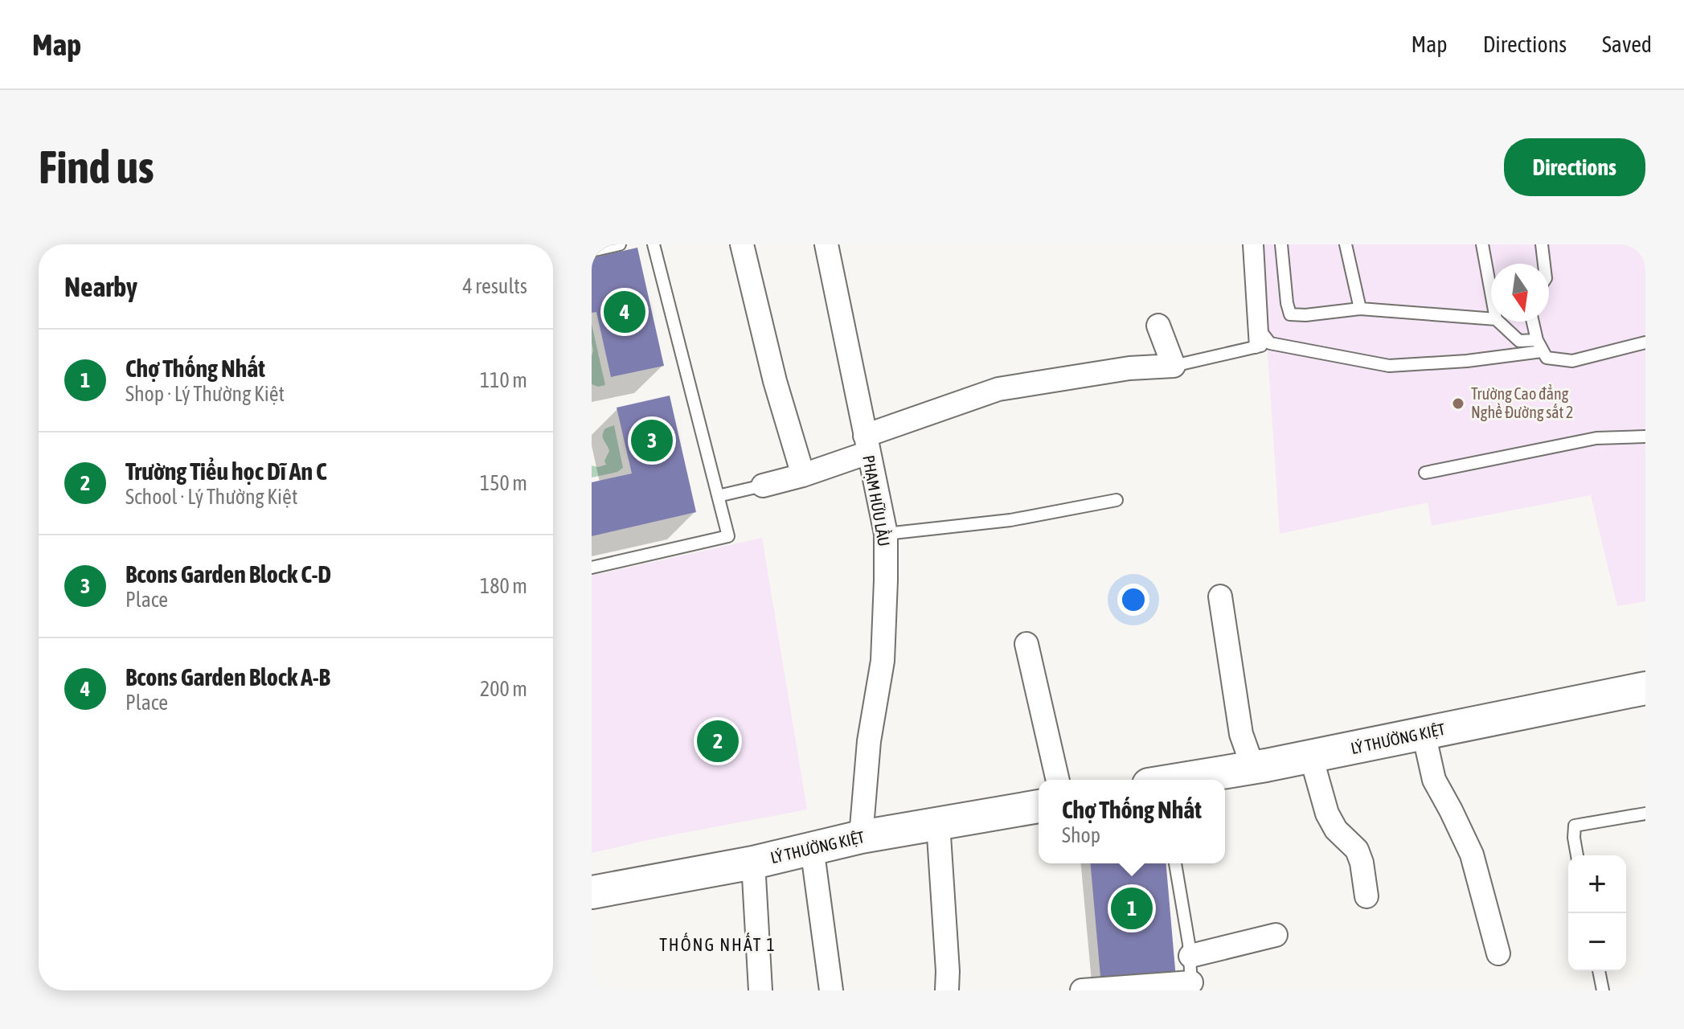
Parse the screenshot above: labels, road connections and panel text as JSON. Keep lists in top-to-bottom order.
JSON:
{
  "streets": {
    "main road": ["LÝ THƯỜNG KIỆT"],
    "street": ["PHẠM HỮU LẦU"]
  },
  "crossings": [
    ["PHẠM HỮU LẦU", "LÝ THƯỜNG KIỆT"]
  ],
  "districts": ["THỐNG NHẤT 1"],
  "places": ["Trường Cao đẳng Nghề Đường sắt 2"],
  "north": "bottom",
  "page": {
    "header": "Map",
    "nav": ["Map", "Directions", "Saved"],
    "buttons": "Directions",
    "title": "Find us",
    "heading": ["Nearby", "4 results"],
    "pins": [
      "4",
      "3",
      "2",
      "1"
    ],
    "list": [
      {
        "mark": "1",
        "name": "Chợ Thống Nhất",
        "note": "Shop · Lý Thường Kiệt",
        "value": "110 m"
      },
      {
        "mark": "2",
        "name": "Trường Tiểu học Dĩ An C",
        "note": "School · Lý Thường Kiệt",
        "value": "150 m"
      },
      {
        "mark": "3",
        "name": "Bcons Garden Block C-D",
        "note": "Place",
        "value": "180 m"
      },
      {
        "mark": "4",
        "name": "Bcons Garden Block A-B",
        "note": "Place",
        "value": "200 m"
      }
    ],
    "popup": ["Chợ Thống Nhất", "Shop"],
    "map_buttons": ["+", "−"]
  }
}
